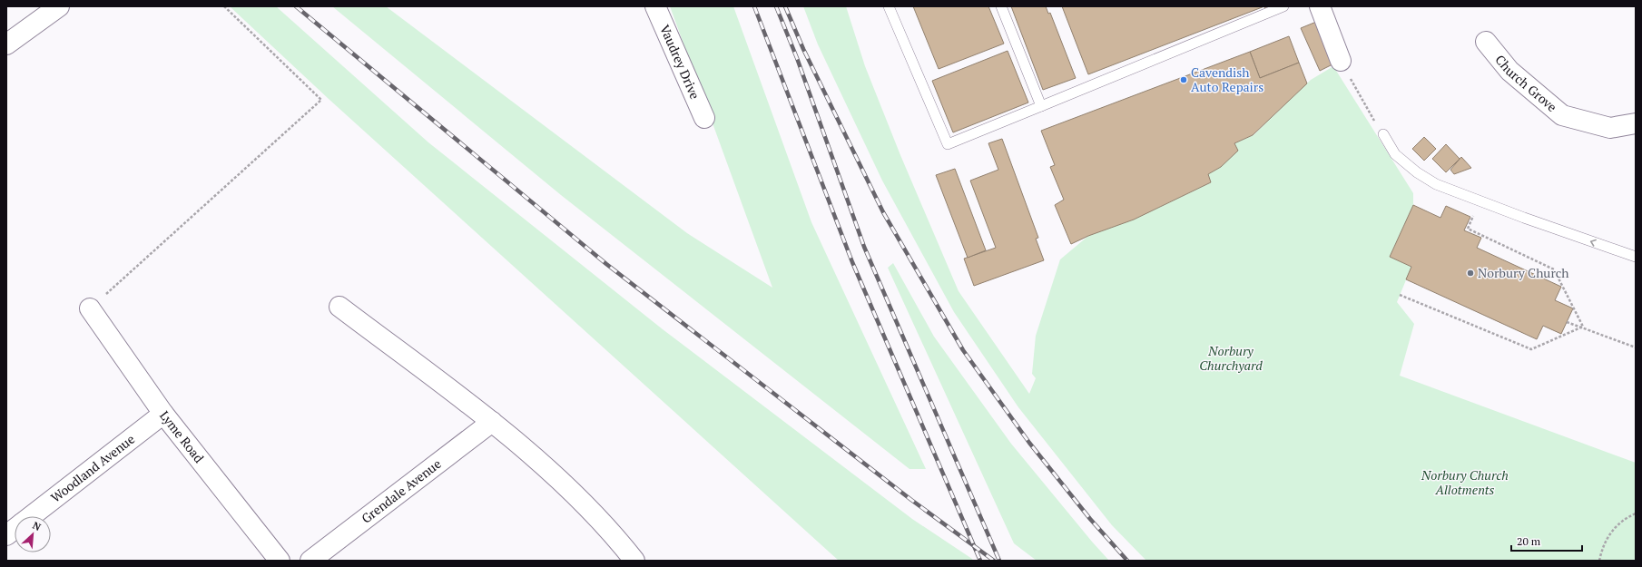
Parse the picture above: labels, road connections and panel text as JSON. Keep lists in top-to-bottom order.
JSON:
{
  "streets": {
    "street": [
      "Vaudrey Drive",
      "Church Grove",
      "Lyme Road",
      "Woodland Avenue",
      "Grendale Avenue"
    ]
  },
  "crossings": [
    ["Lyme Road", "Woodland Avenue"]
  ],
  "parks": ["Norbury Churchyard", "Norbury Church Allotments"],
  "places": ["Cavendish Auto Repairs", "Norbury Church"],
  "scale_bar": "20 m",
  "north": "top right"
}
